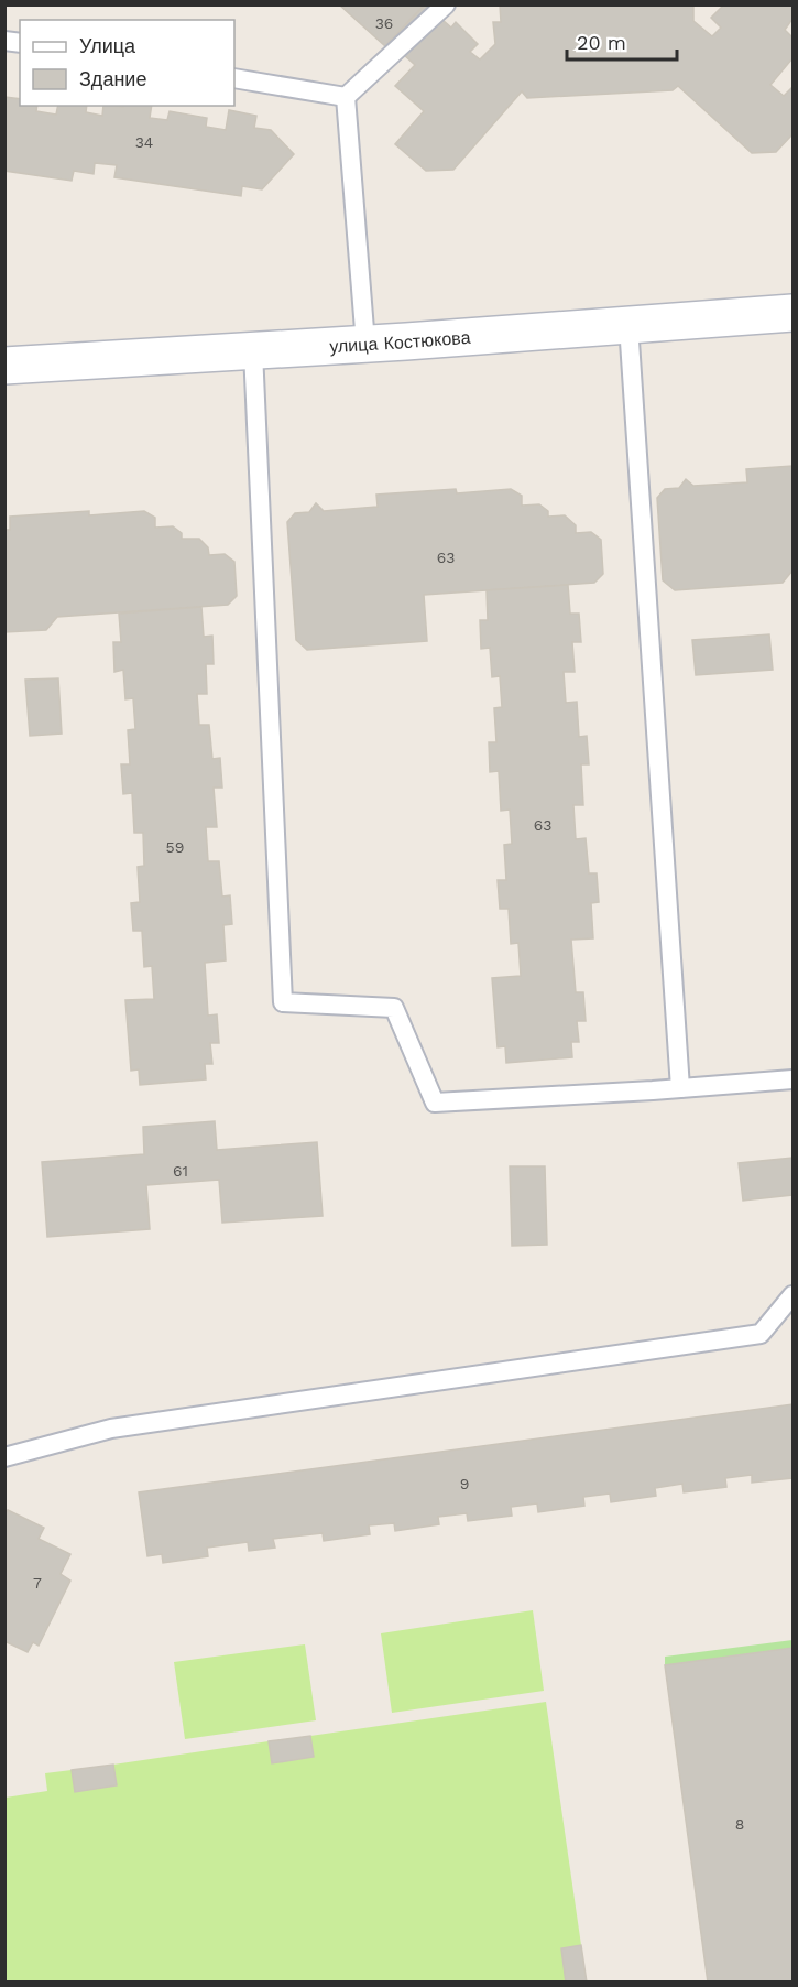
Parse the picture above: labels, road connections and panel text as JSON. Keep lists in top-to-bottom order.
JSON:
{
  "streets": {
    "main road": ["улица Костюкова"]
  },
  "house_numbers": [
    "36",
    "34",
    "63",
    "63",
    "59",
    "61",
    "9",
    "7",
    "8"
  ],
  "legend": ["Улица", "Здание"],
  "scale_bar": "20 m"
}
